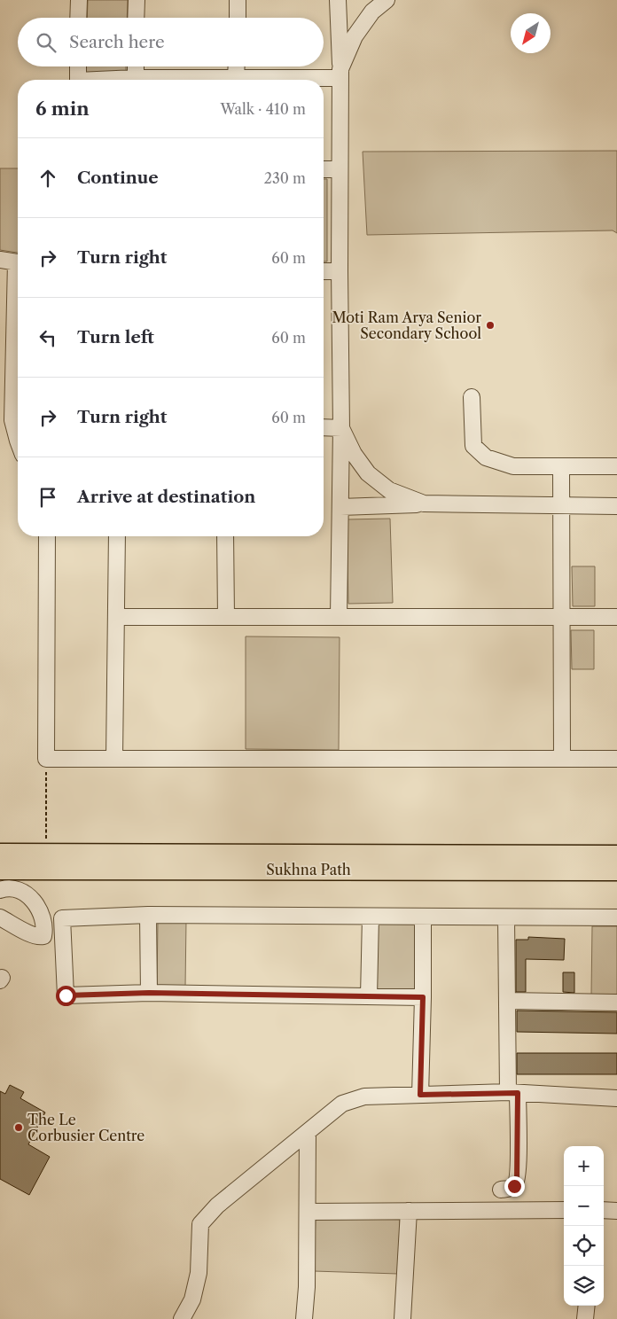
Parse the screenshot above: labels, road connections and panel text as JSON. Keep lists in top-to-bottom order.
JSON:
{
  "streets": {
    "main road": ["Sukhna Path"]
  },
  "places": ["Moti Ram Arya Senior Secondary School", "The Le Corbusier Centre"],
  "north": "bottom left",
  "page": {
    "search": "Search here",
    "heading": ["6 min", "Walk · 410 m"],
    "list": [
      ["Continue", "230 m"],
      ["Turn right", "60 m"],
      ["Turn left", "60 m"],
      ["Turn right", "60 m"],
      "Arrive at destination"
    ],
    "map_buttons": ["+", "−"]
  }
}
